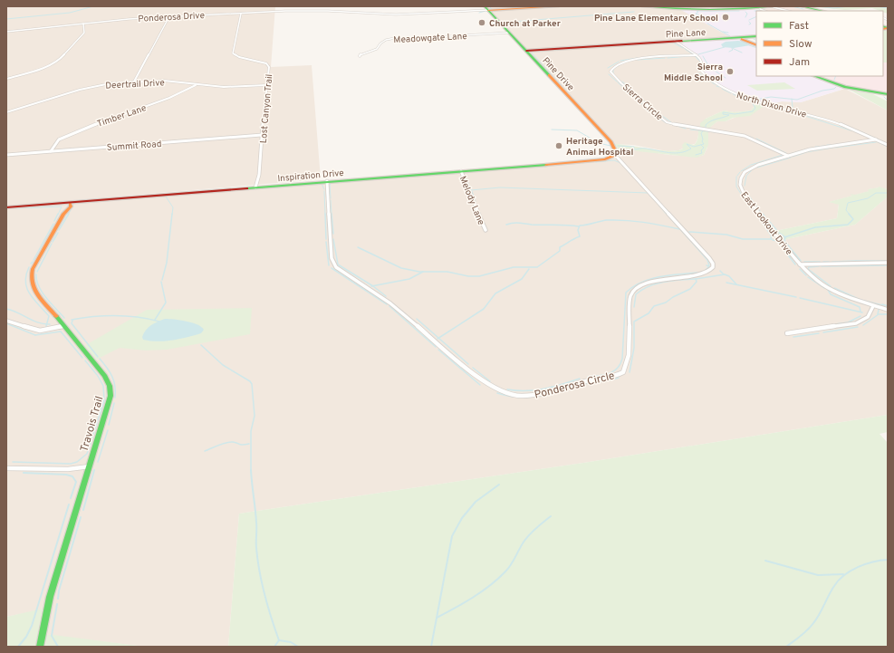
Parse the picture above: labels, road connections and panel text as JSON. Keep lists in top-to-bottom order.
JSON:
{
  "streets": {
    "main road": [
      "Pine Lane",
      "Pine Drive",
      "Inspiration Drive",
      "Travois Trail"
    ],
    "street": [
      "Ponderosa Drive",
      "Meadowgate Lane",
      "Deertrail Drive",
      "Sierra Circle",
      "North Dixon Drive",
      "Lost Canyon Trail",
      "Timber Lane",
      "Summit Road",
      "Melody Lane",
      "East Lookout Drive",
      "Ponderosa Circle"
    ]
  },
  "crossings": [
    ["Ponderosa Drive", "Pine Drive"],
    ["Ponderosa Drive", "Lost Canyon Trail"],
    ["Pine Lane", "Pine Drive"],
    ["Meadowgate Lane", "Pine Drive"],
    ["Pine Drive", "Inspiration Drive"],
    ["Pine Drive", "Ponderosa Circle"],
    ["Deertrail Drive", "Lost Canyon Trail"],
    ["Deertrail Drive", "Timber Lane"],
    ["Sierra Circle", "North Dixon Drive"],
    ["Sierra Circle", "East Lookout Drive"],
    ["North Dixon Drive", "East Lookout Drive"],
    ["Lost Canyon Trail", "Summit Road"],
    ["Lost Canyon Trail", "Inspiration Drive"],
    ["Timber Lane", "Summit Road"],
    ["Inspiration Drive", "Melody Lane"],
    ["Inspiration Drive", "Ponderosa Circle"],
    ["Inspiration Drive", "Travois Trail"]
  ],
  "places": [
    "Pine Lane Elementary School",
    "Church at Parker",
    "Sierra Middle School",
    "Heritage Animal Hospital"
  ],
  "legend": ["Fast", "Slow", "Jam"]
}
